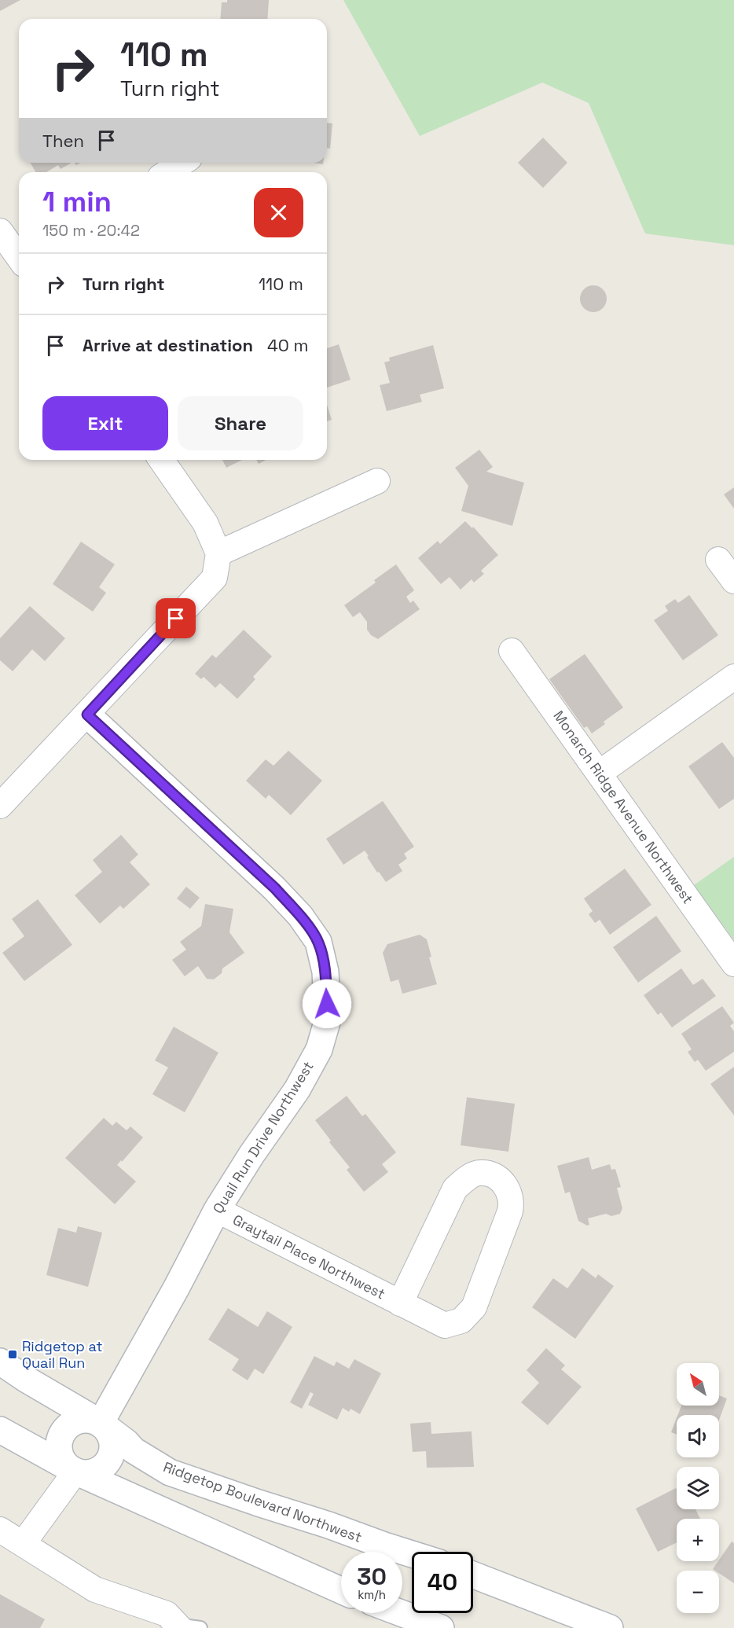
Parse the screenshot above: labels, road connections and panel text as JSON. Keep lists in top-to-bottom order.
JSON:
{
  "streets": {
    "main road": ["Quail Run Drive Northwest", "Ridgetop Boulevard Northwest"],
    "street": ["Monarch Ridge Avenue Northwest", "Graytail Place Northwest"]
  },
  "crossings": [
    ["Quail Run Drive Northwest", "Graytail Place Northwest"],
    ["Quail Run Drive Northwest", "Ridgetop Boulevard Northwest"]
  ],
  "places": {
    "transit": ["Ridgetop at Quail Run"]
  },
  "north": "top left",
  "page": {
    "turn": ["110 m", "Turn right"],
    "then": "Then",
    "heading": ["1 min", "150 m · 20:42"],
    "list": [
      {
        "name": "Turn right",
        "value": "110 m"
      },
      {
        "name": "Arrive at destination",
        "value": "40 m"
      }
    ],
    "buttons": ["Exit", "Share"],
    "map_buttons": ["+", "−"],
    "speed": "30 km/h",
    "limit": "40"
  }
}
